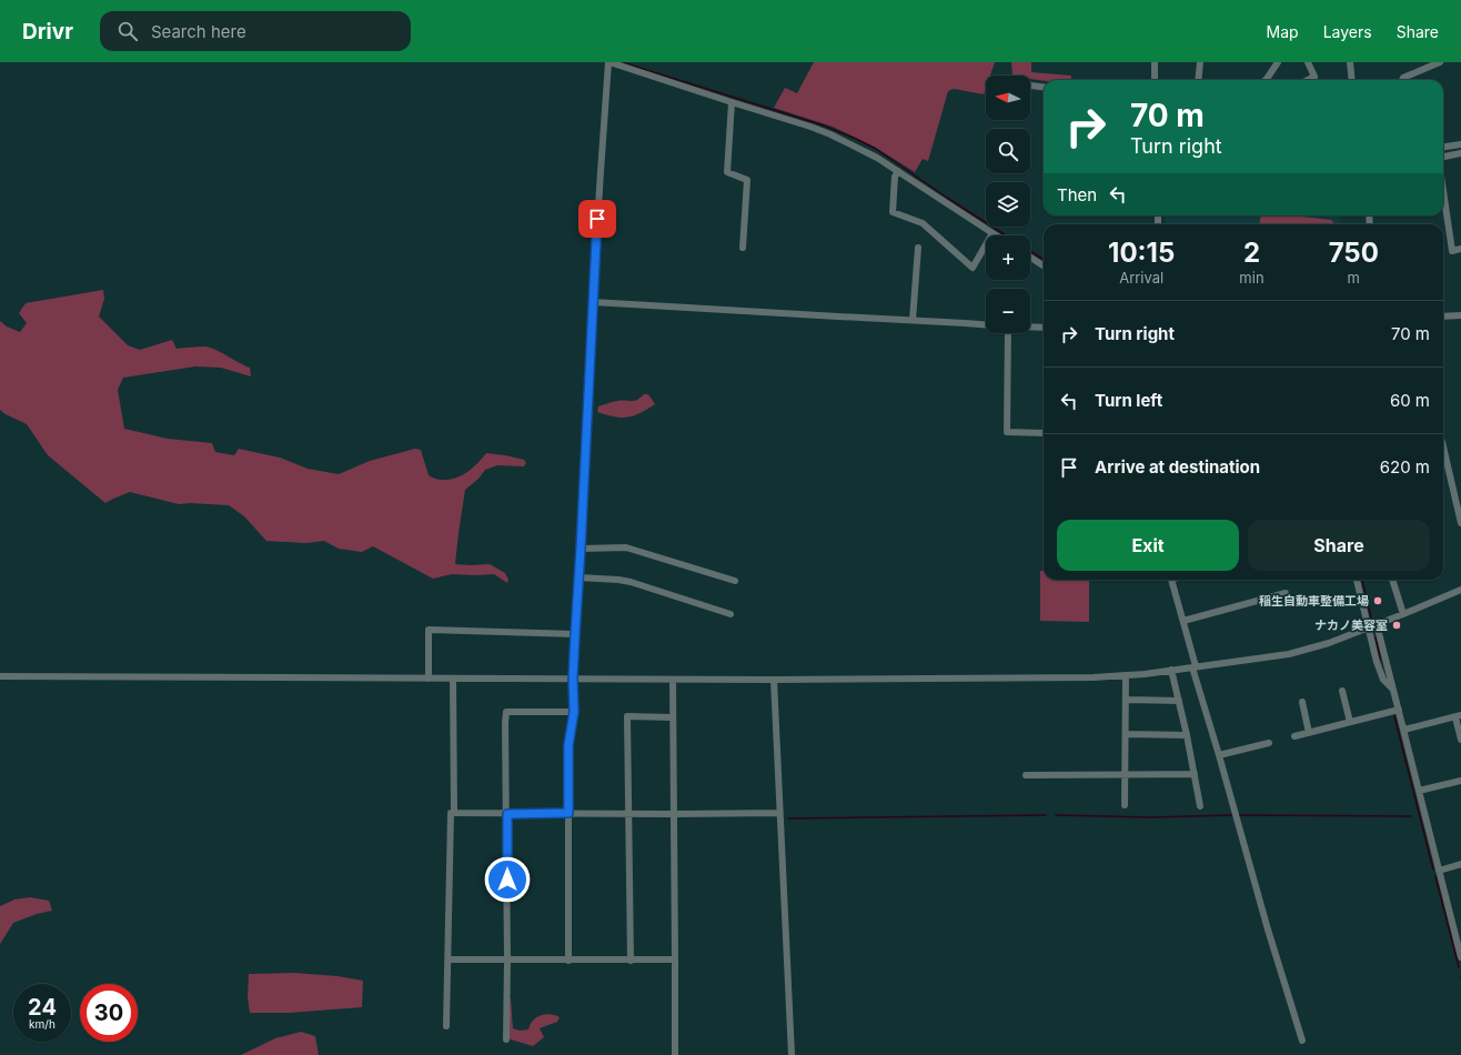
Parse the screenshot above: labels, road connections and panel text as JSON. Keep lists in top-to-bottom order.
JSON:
{
  "places": ["稲生自動車整備工場", "ナカノ美容室"],
  "north": "left",
  "page": {
    "header": "Drivr",
    "search": "Search here",
    "nav": ["Map", "Layers", "Share"],
    "map_buttons": ["+", "−"],
    "turn": ["70 m", "Turn right"],
    "then": "Then",
    "eta": [
      "10:15",
      "Arrival",
      "2",
      "min",
      "750",
      "m"
    ],
    "list": [
      {
        "name": "Turn right",
        "value": "70 m"
      },
      {
        "name": "Turn left",
        "value": "60 m"
      },
      {
        "name": "Arrive at destination",
        "value": "620 m"
      }
    ],
    "buttons": ["Exit", "Share"],
    "speed": "24 km/h",
    "limit": "30"
  }
}
